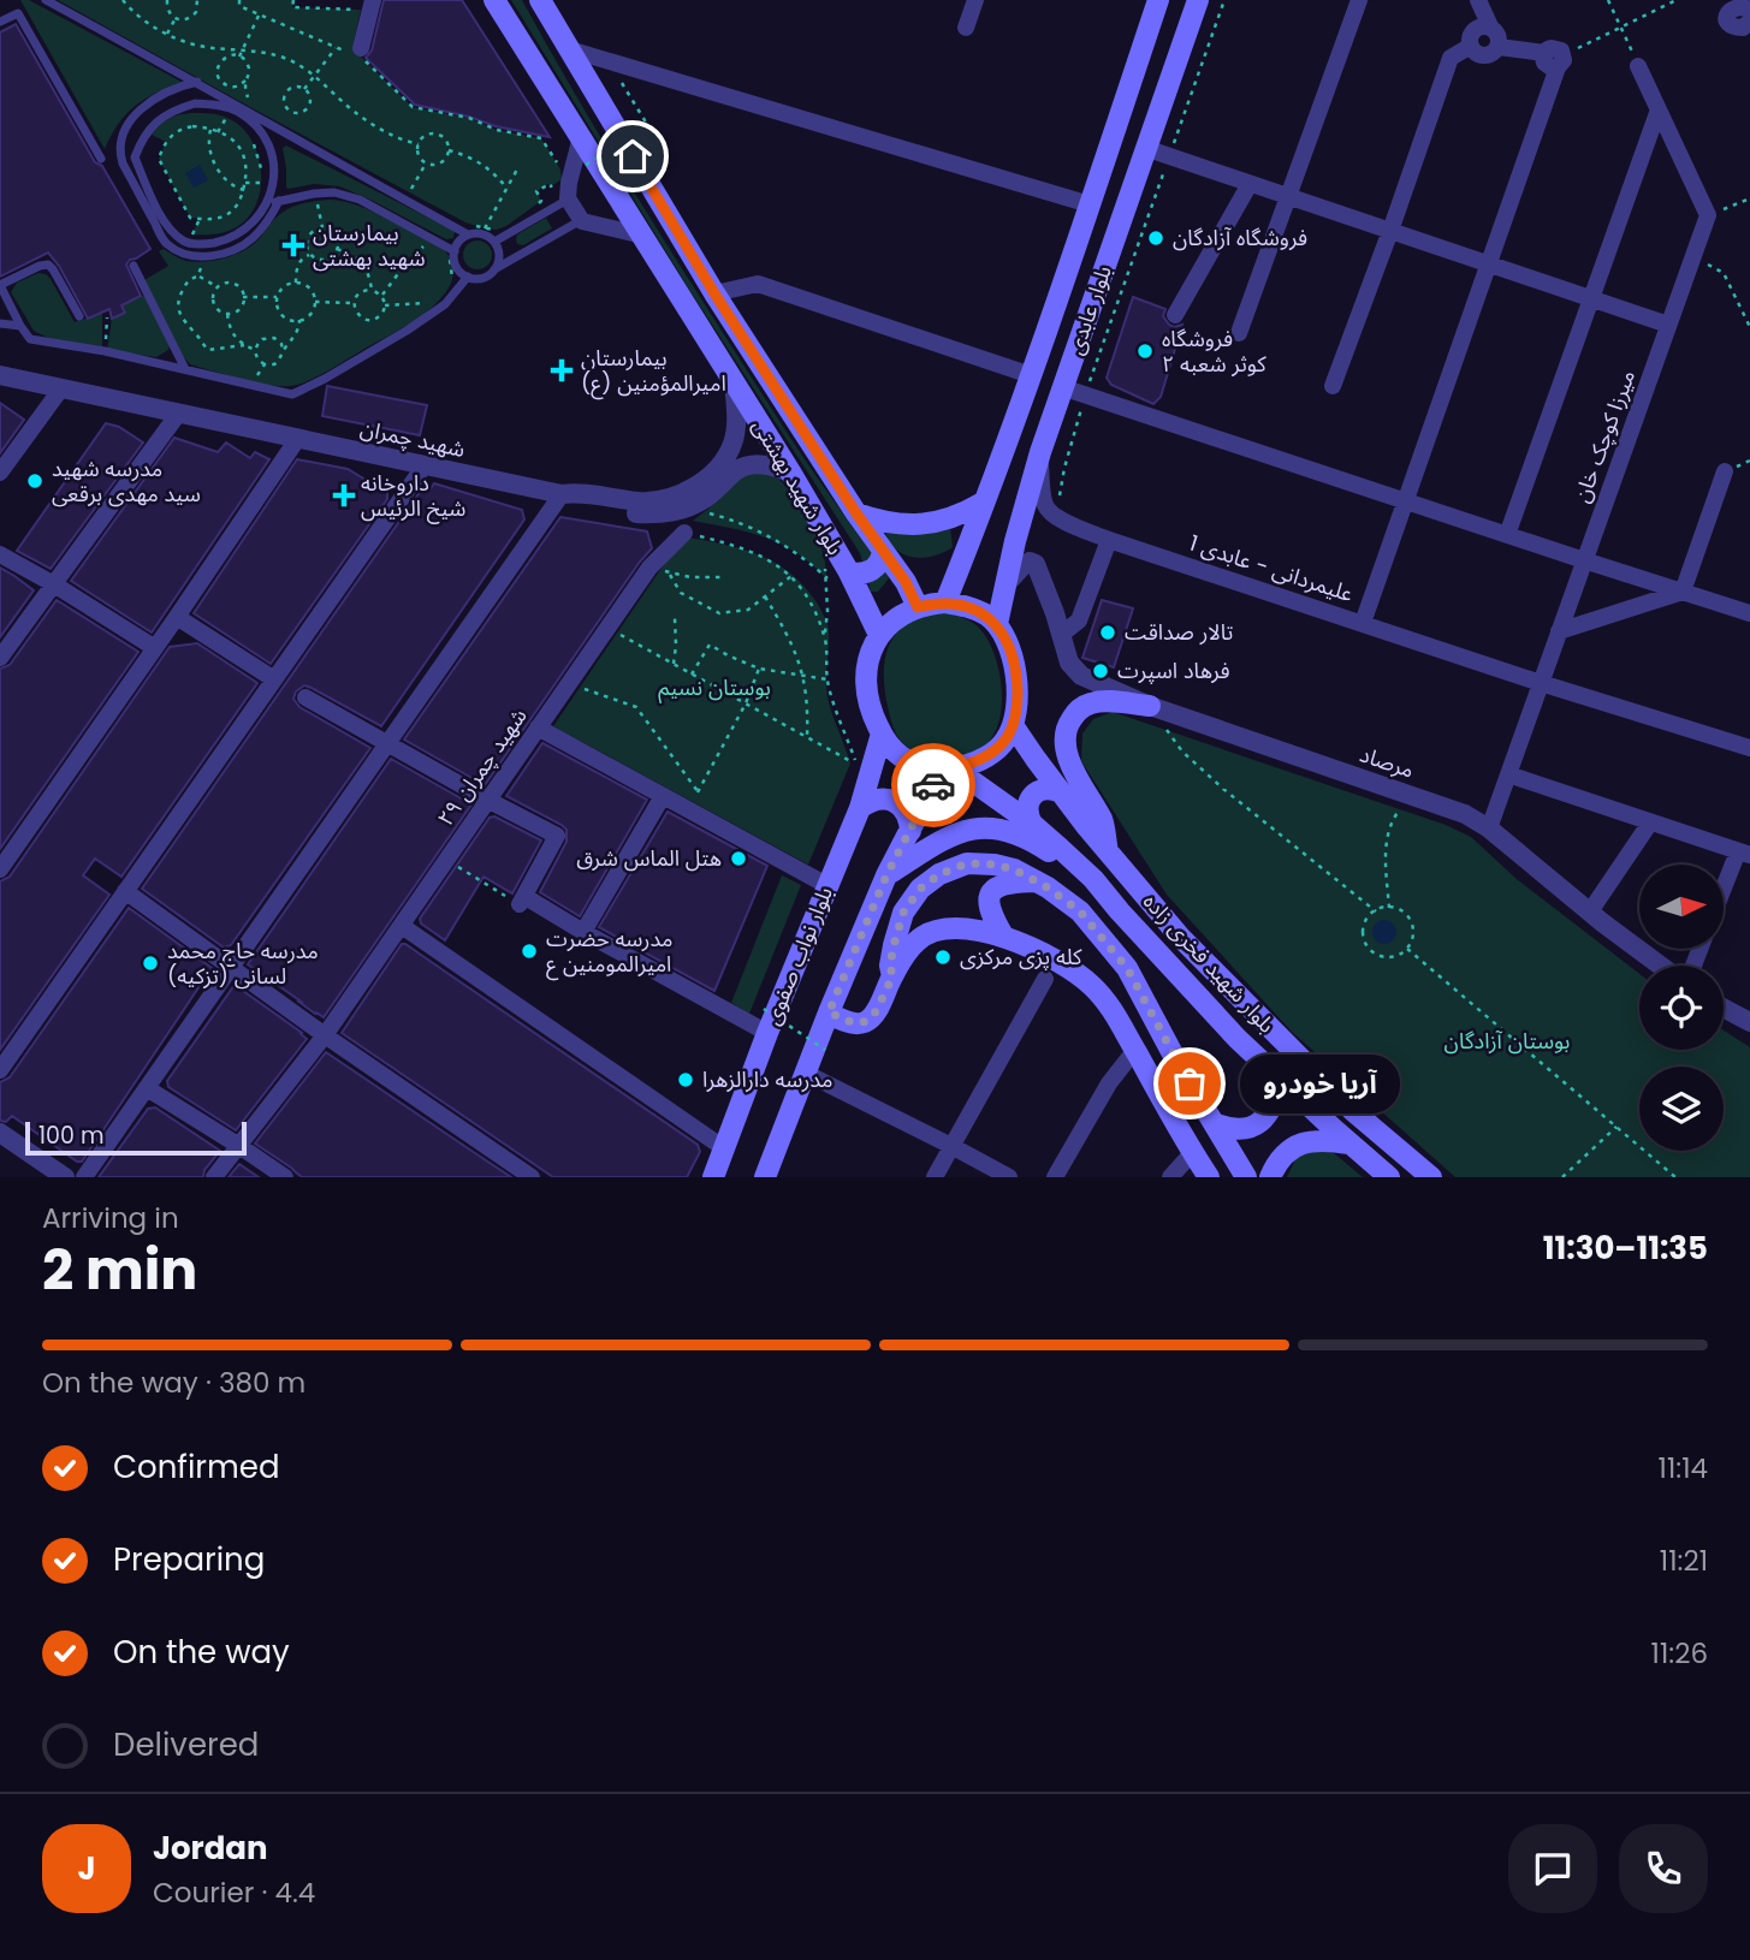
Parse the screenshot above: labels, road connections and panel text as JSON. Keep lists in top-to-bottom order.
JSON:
{
  "streets": {
    "main road": [
      "بلوار عابدی",
      "بلوار شهید بهشتی",
      "بلوار نواب صفوی",
      "بلوار شهید فخری زاده"
    ],
    "street": [
      "میرزا کوچک خان",
      "شهید چمران",
      "علیمردانی - عابدی 1",
      "مرصاد",
      "شهید چمران ۲۹"
    ]
  },
  "crossings": [
    ["بلوار عابدی", "بلوار شهید بهشتی"],
    ["بلوار عابدی", "مرصاد"],
    ["بلوار عابدی", "بلوار نواب صفوی"],
    ["بلوار عابدی", "بلوار شهید فخری زاده"],
    ["میرزا کوچک خان", "علیمردانی - عابدی 1"],
    ["میرزا کوچک خان", "مرصاد"],
    ["شهید چمران", "بلوار شهید بهشتی"],
    ["بلوار شهید بهشتی", "بلوار نواب صفوی"],
    ["بلوار شهید بهشتی", "بلوار شهید فخری زاده"],
    ["بلوار نواب صفوی", "بلوار شهید فخری زاده"]
  ],
  "parks": ["بوستان نسیم", "بوستان آزادگان"],
  "places": {
    "other": [
      "فروشگاه آزادگان",
      "فروشگاه کوثر شعبه ۲",
      "مدرسه شهید سید مهدی برقعی",
      "تالار صداقت",
      "فرهاد اسپرت",
      "هتل الماس شرق",
      "مدرسه حضرت امیرالمومنین ع",
      "کله پزی مرکزی",
      "مدرسه حاج محمد لسانی (تزکیه)",
      "مدرسه دارالزهرا",
      "آریا خودرو"
    ],
    "health": ["بیمارستان شهید بهشتی", "بیمارستان امیرالمؤمنین (ع)", "داروخانه شیخ الرئیس"]
  },
  "scale_bar": "100 m",
  "north": "right",
  "page": {
    "bubble": "آریا خودرو",
    "scale": "100 m",
    "heading": ["2 min", "Arriving in", "11:30–11:35"],
    "panel": ["Jordan", "Courier · 4.4"],
    "bar": "On the way · 380 m",
    "list": [
      ["Confirmed", "11:14"],
      ["Preparing", "11:21"],
      ["On the way", "11:26"],
      "Delivered"
    ],
    "round": "J"
  }
}
